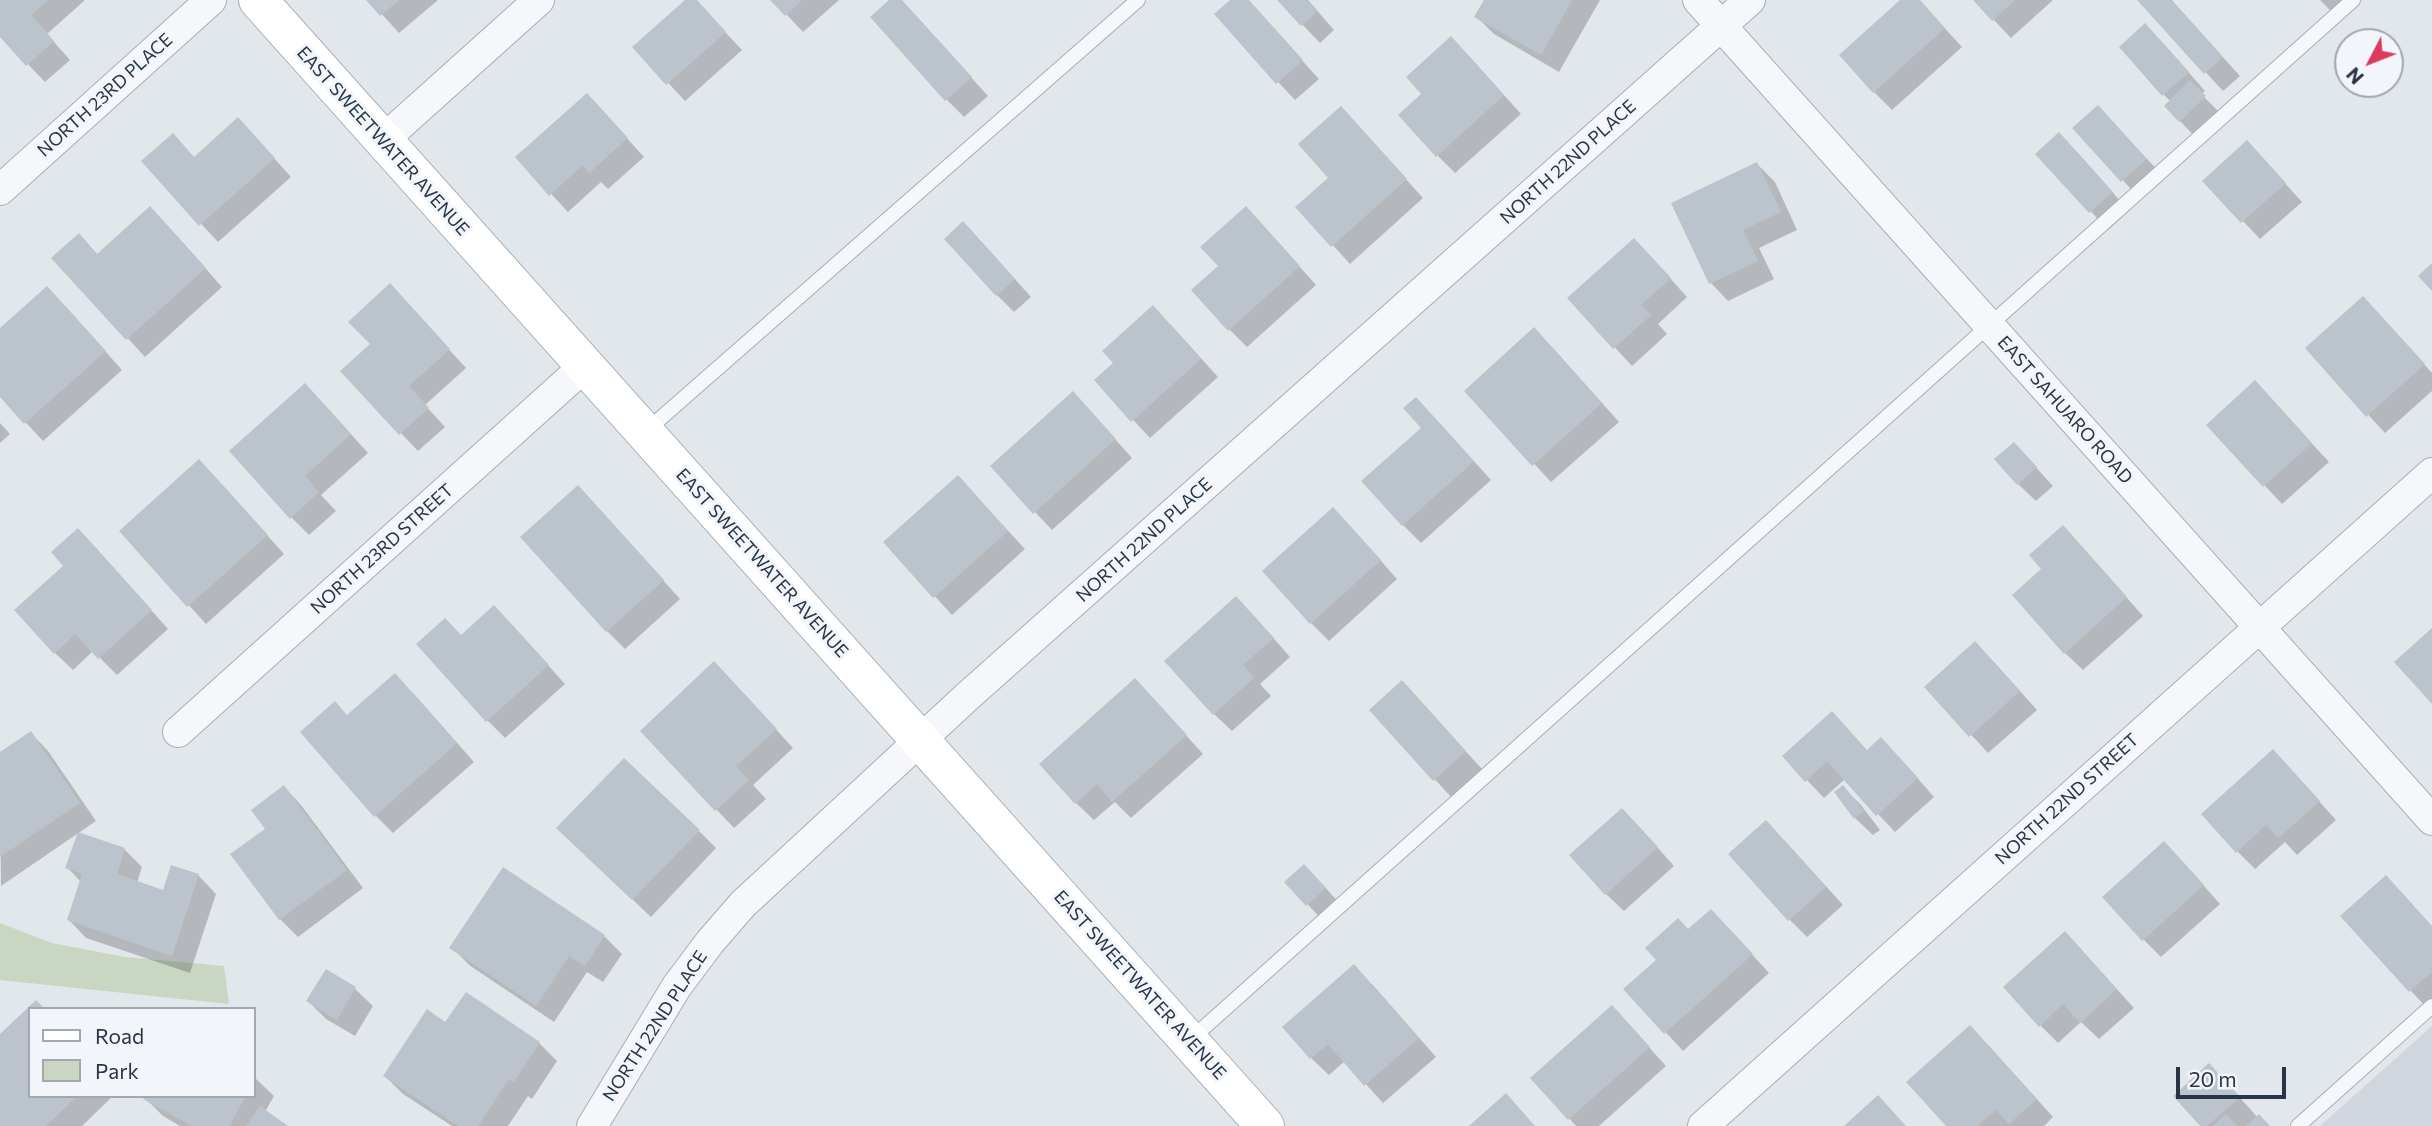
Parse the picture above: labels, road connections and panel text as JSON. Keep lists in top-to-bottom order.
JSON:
{
  "streets": {
    "street": [
      "NORTH 23RD PLACE",
      "EAST SWEETWATER AVENUE",
      "NORTH 22ND PLACE",
      "EAST SAHUARO ROAD",
      "NORTH 23RD STREET",
      "NORTH 22ND STREET"
    ]
  },
  "crossings": [
    ["EAST SWEETWATER AVENUE", "NORTH 22ND PLACE"],
    ["EAST SWEETWATER AVENUE", "NORTH 23RD STREET"],
    ["NORTH 22ND PLACE", "EAST SAHUARO ROAD"],
    ["EAST SAHUARO ROAD", "NORTH 22ND STREET"]
  ],
  "legend": ["Road", "Park"],
  "scale_bar": "20 m",
  "north": "bottom left"
}
